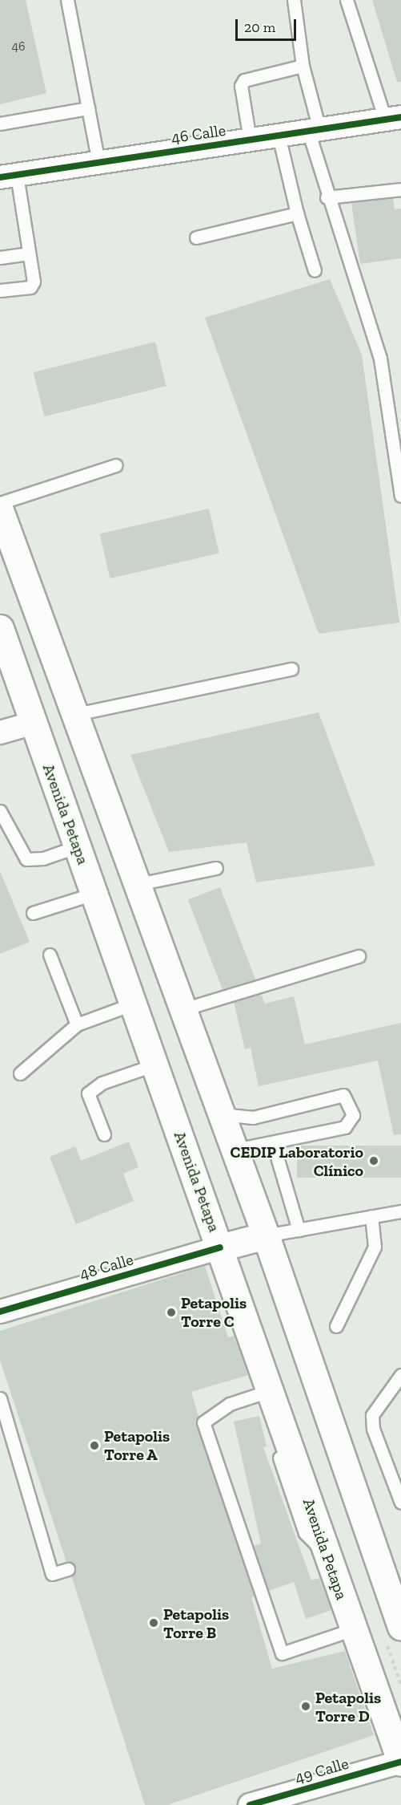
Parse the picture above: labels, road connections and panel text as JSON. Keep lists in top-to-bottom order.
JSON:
{
  "streets": {
    "main road": ["Avenida Petapa"],
    "street": ["46 Calle", "48 Calle", "49 Calle"]
  },
  "crossings": [
    ["Avenida Petapa", "48 Calle"],
    ["Avenida Petapa", "49 Calle"]
  ],
  "places": [
    "CEDIP Laboratorio Clínico",
    "Petapolis Torre C",
    "Petapolis Torre A",
    "Petapolis Torre B",
    "Petapolis Torre D"
  ],
  "house_numbers": ["46"],
  "scale_bar": "20 m"
}
